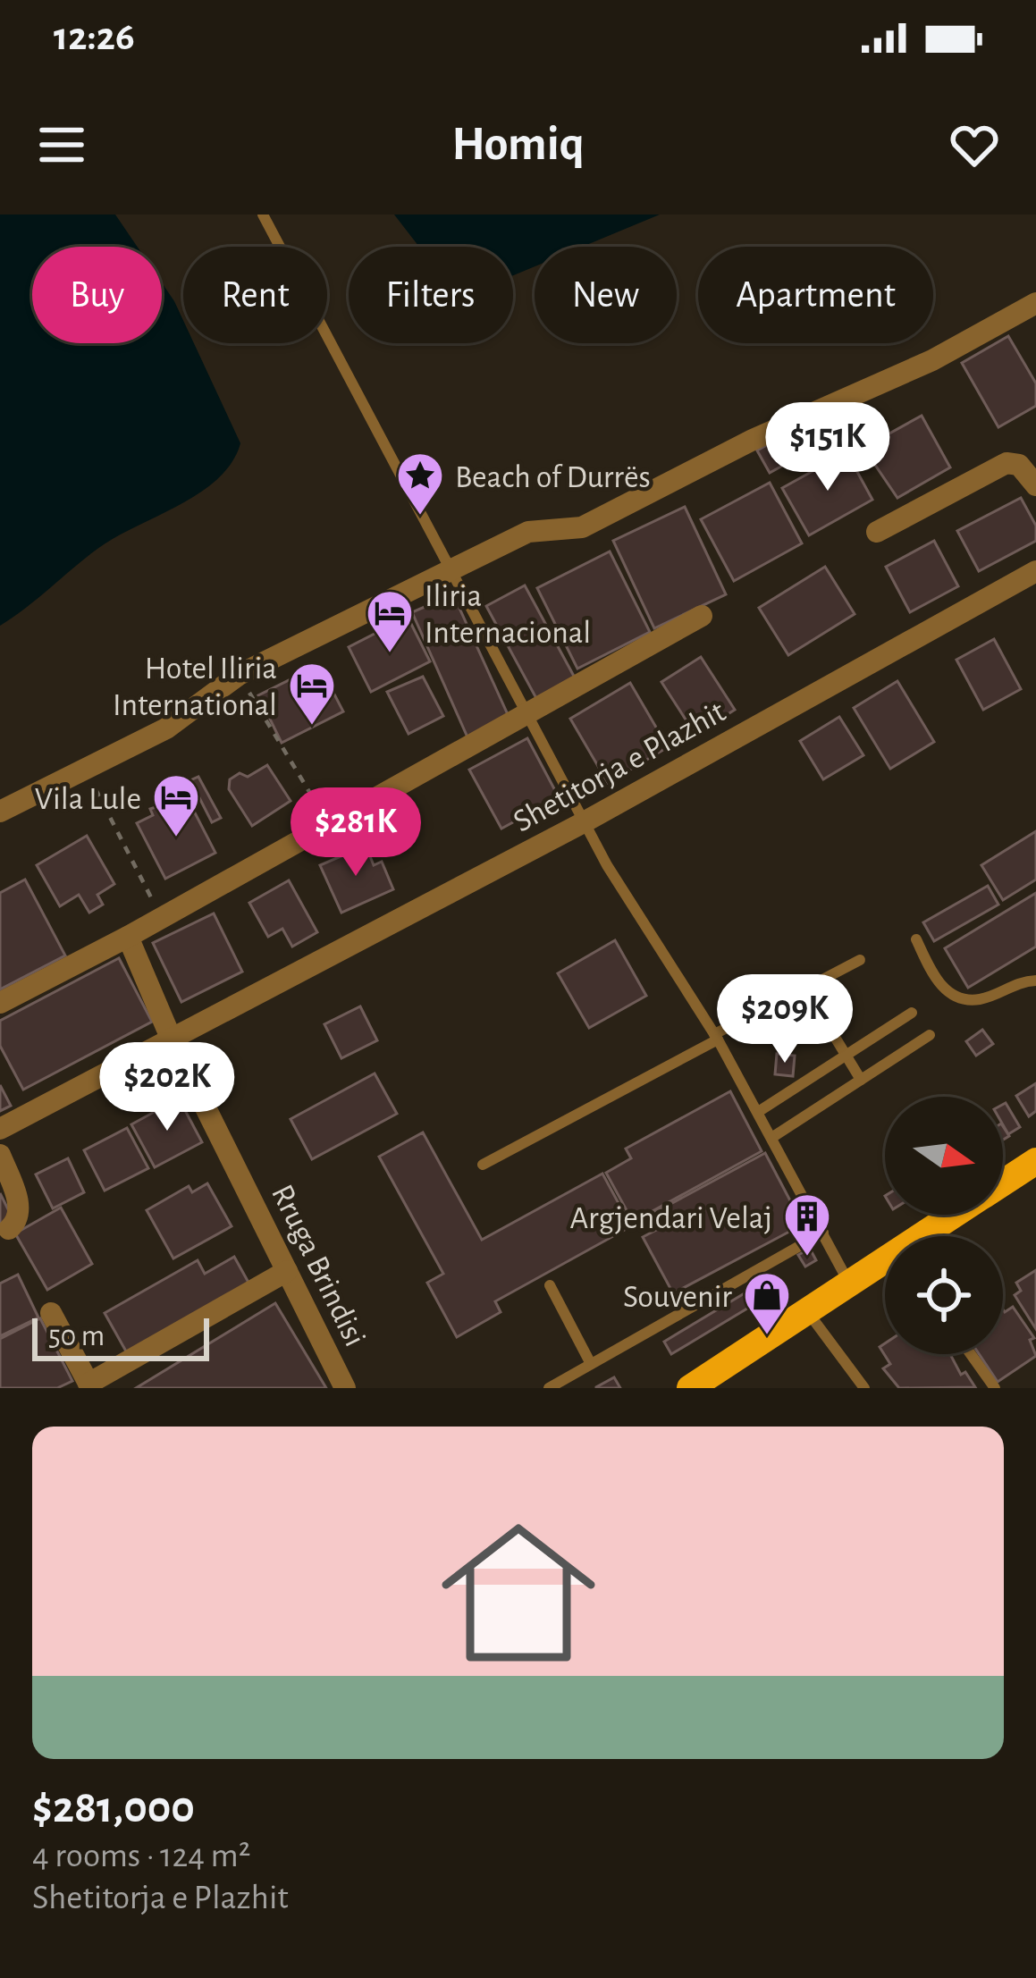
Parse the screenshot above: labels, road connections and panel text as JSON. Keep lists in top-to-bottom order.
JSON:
{
  "streets": {
    "street": ["Shetitorja e Plazhit", "Rruga Brindisi"]
  },
  "crossings": [
    ["Shetitorja e Plazhit", "Rruga Brindisi"]
  ],
  "places": {
    "place": ["Beach of Durrës"],
    "hotel": ["Iliria Internacional", "Hotel Iliria International", "Vila Lule"],
    "building": ["Argjendari Velaj"],
    "shop": ["Souvenir"]
  },
  "scale_bar": "50 m",
  "north": "right",
  "page": {
    "status": "12:26",
    "header": "Homiq",
    "chip": [
      "Buy",
      "Rent",
      "Filters",
      "New",
      "Apartment"
    ],
    "price": [
      "$151K",
      "$281K",
      "$209K",
      "$202K"
    ],
    "scale": "50 m",
    "list": [
      {
        "name": "$281,000",
        "note": "4 rooms · 124 m² · Shetitorja e Plazhit"
      }
    ]
  }
}
